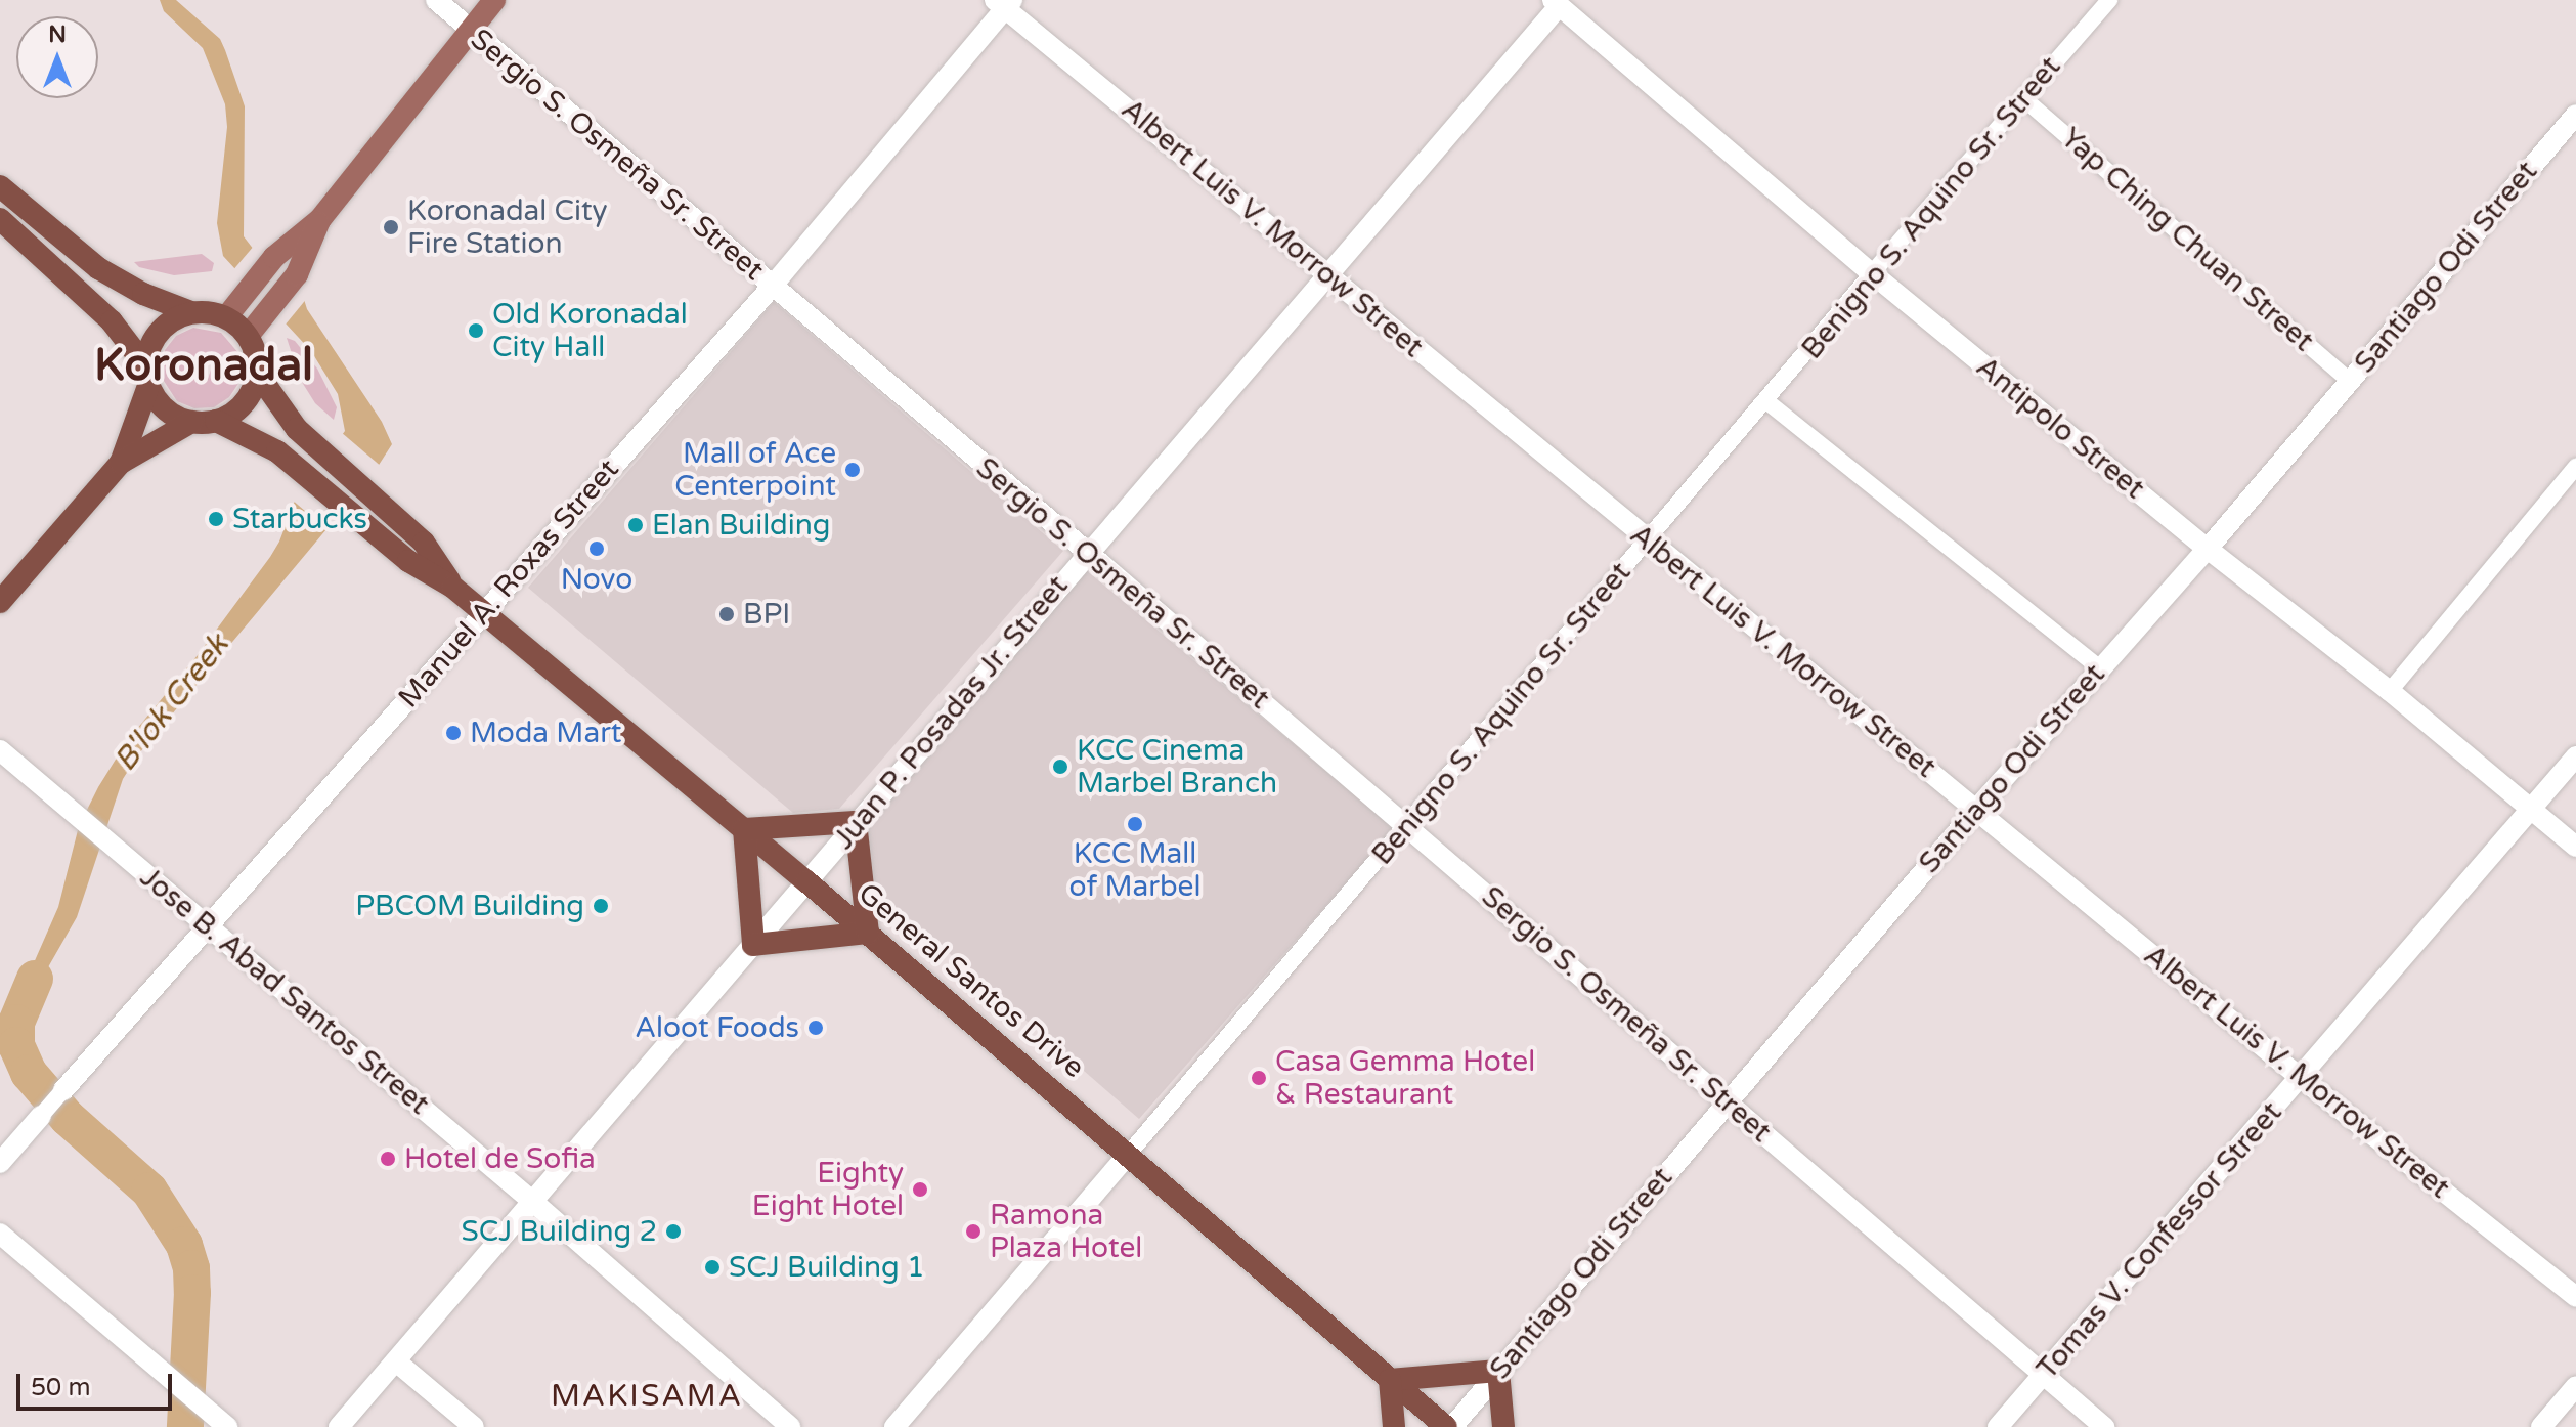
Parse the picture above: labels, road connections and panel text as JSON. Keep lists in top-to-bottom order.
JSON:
{
  "streets": {
    "highway": ["General Santos Drive"],
    "street": [
      "Sergio S. Osmeña Sr. Street",
      "Benigno S. Aquino Sr. Street",
      "Albert Luis V. Morrow Street",
      "Yap Ching Chuan Street",
      "Santiago Odi Street",
      "Antipolo Street",
      "Manuel A. Roxas Street",
      "Juan P. Posadas Jr. Street",
      "Jose B. Abad Santos Street",
      "Tomas V. Confessor Street"
    ]
  },
  "crossings": [
    ["Sergio S. Osmeña Sr. Street", "Benigno S. Aquino Sr. Street"],
    ["Sergio S. Osmeña Sr. Street", "Santiago Odi Street"],
    ["Sergio S. Osmeña Sr. Street", "Manuel A. Roxas Street"],
    ["Sergio S. Osmeña Sr. Street", "Juan P. Posadas Jr. Street"],
    ["Sergio S. Osmeña Sr. Street", "Tomas V. Confessor Street"],
    ["Benigno S. Aquino Sr. Street", "Albert Luis V. Morrow Street"],
    ["Benigno S. Aquino Sr. Street", "Yap Ching Chuan Street"],
    ["Benigno S. Aquino Sr. Street", "Antipolo Street"],
    ["Benigno S. Aquino Sr. Street", "General Santos Drive"],
    ["Albert Luis V. Morrow Street", "Santiago Odi Street"],
    ["Albert Luis V. Morrow Street", "Manuel A. Roxas Street"],
    ["Albert Luis V. Morrow Street", "Juan P. Posadas Jr. Street"],
    ["Albert Luis V. Morrow Street", "Tomas V. Confessor Street"],
    ["Yap Ching Chuan Street", "Santiago Odi Street"],
    ["Santiago Odi Street", "Antipolo Street"],
    ["Santiago Odi Street", "General Santos Drive"],
    ["Antipolo Street", "Juan P. Posadas Jr. Street"],
    ["Antipolo Street", "Tomas V. Confessor Street"],
    ["Manuel A. Roxas Street", "General Santos Drive"],
    ["Manuel A. Roxas Street", "Jose B. Abad Santos Street"],
    ["Juan P. Posadas Jr. Street", "General Santos Drive"],
    ["Juan P. Posadas Jr. Street", "Jose B. Abad Santos Street"]
  ],
  "districts": ["Koronadal", "MAKISAMA"],
  "water": ["B'lok Creek"],
  "places": [
    "Koronadal City Fire Station",
    "Old Koronadal City Hall",
    "Mall of Ace Centerpoint",
    "Starbucks",
    "Elan Building",
    "Novo",
    "BPI",
    "Moda Mart",
    "KCC Cinema Marbel Branch",
    "KCC Mall of Marbel",
    "PBCOM Building",
    "Aloot Foods",
    "Casa Gemma Hotel & Restaurant",
    "Hotel de Sofia",
    "Eighty Eight Hotel",
    "SCJ Building 2",
    "Ramona Plaza Hotel",
    "SCJ Building 1"
  ],
  "scale_bar": "50 m",
  "north": "top"
}
